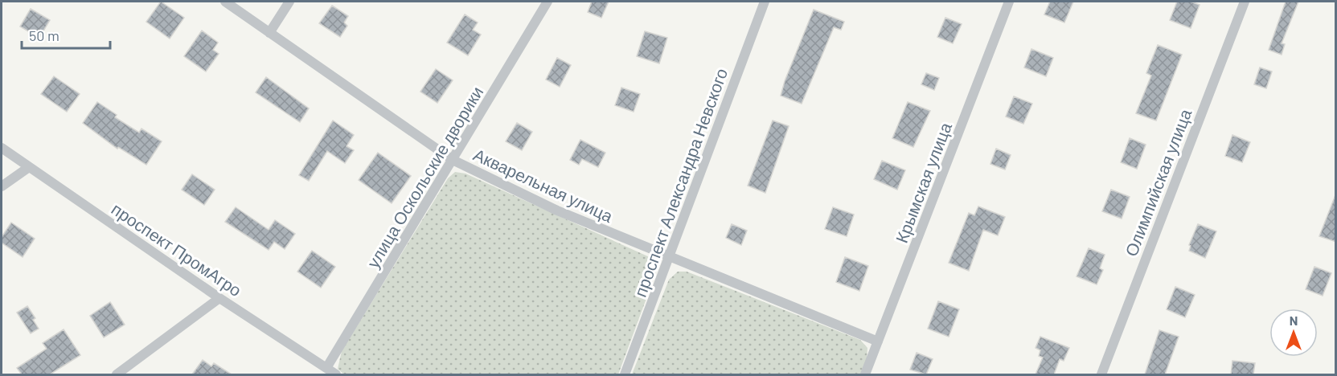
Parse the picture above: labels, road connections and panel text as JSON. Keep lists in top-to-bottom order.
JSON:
{
  "streets": {
    "street": [
      "улица Оскольские дворики",
      "проспект Александра Невского",
      "Крымская улица",
      "Олимпийская улица",
      "Акварельная улица",
      "проспект ПромАгро"
    ]
  },
  "crossings": [
    ["улица Оскольские дворики", "Акварельная улица"],
    ["улица Оскольские дворики", "проспект ПромАгро"],
    ["проспект Александра Невского", "Акварельная улица"],
    ["Крымская улица", "Акварельная улица"]
  ],
  "scale_bar": "50 m",
  "north": "top"
}
